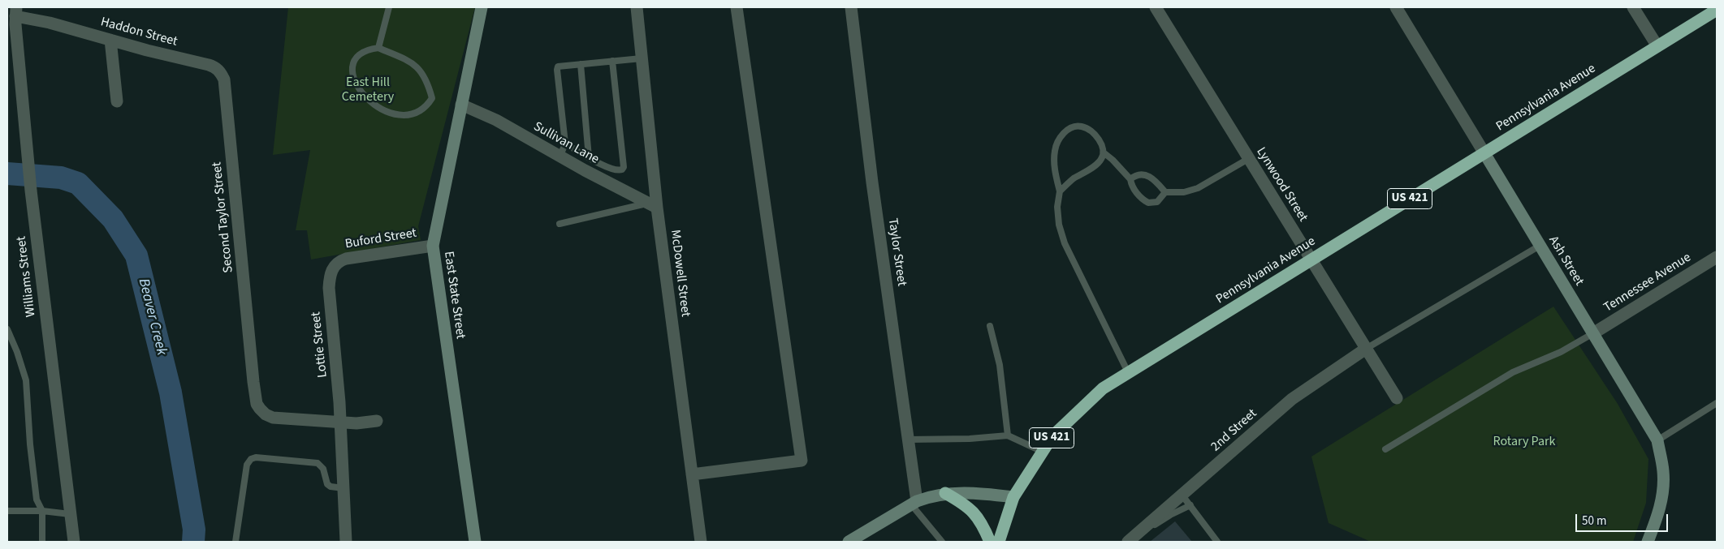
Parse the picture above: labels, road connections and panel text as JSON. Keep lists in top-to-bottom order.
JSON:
{
  "streets": {
    "highway": ["Pennsylvania Avenue", "US 421"],
    "street": [
      "Haddon Street",
      "Sullivan Lane",
      "Lynwood Street",
      "Second Taylor Street",
      "Buford Street",
      "Taylor Street",
      "Ash Street",
      "McDowell Street",
      "Williams Street",
      "Tennessee Avenue",
      "East State Street",
      "Lottie Street",
      "2nd Street"
    ]
  },
  "crossings": [
    ["Haddon Street", "Second Taylor Street"],
    ["Haddon Street", "Williams Street"],
    ["Pennsylvania Avenue", "Lynwood Street"],
    ["Pennsylvania Avenue", "US 421"],
    ["Pennsylvania Avenue", "Ash Street"],
    ["Sullivan Lane", "McDowell Street"],
    ["Sullivan Lane", "East State Street"],
    ["Lynwood Street", "2nd Street"],
    ["Second Taylor Street", "Lottie Street"],
    ["Buford Street", "East State Street"],
    ["Buford Street", "Lottie Street"],
    ["Ash Street", "Tennessee Avenue"]
  ],
  "water": ["Beaver Creek"],
  "parks": ["East Hill Cemetery", "Rotary Park"],
  "scale_bar": "50 m"
}
